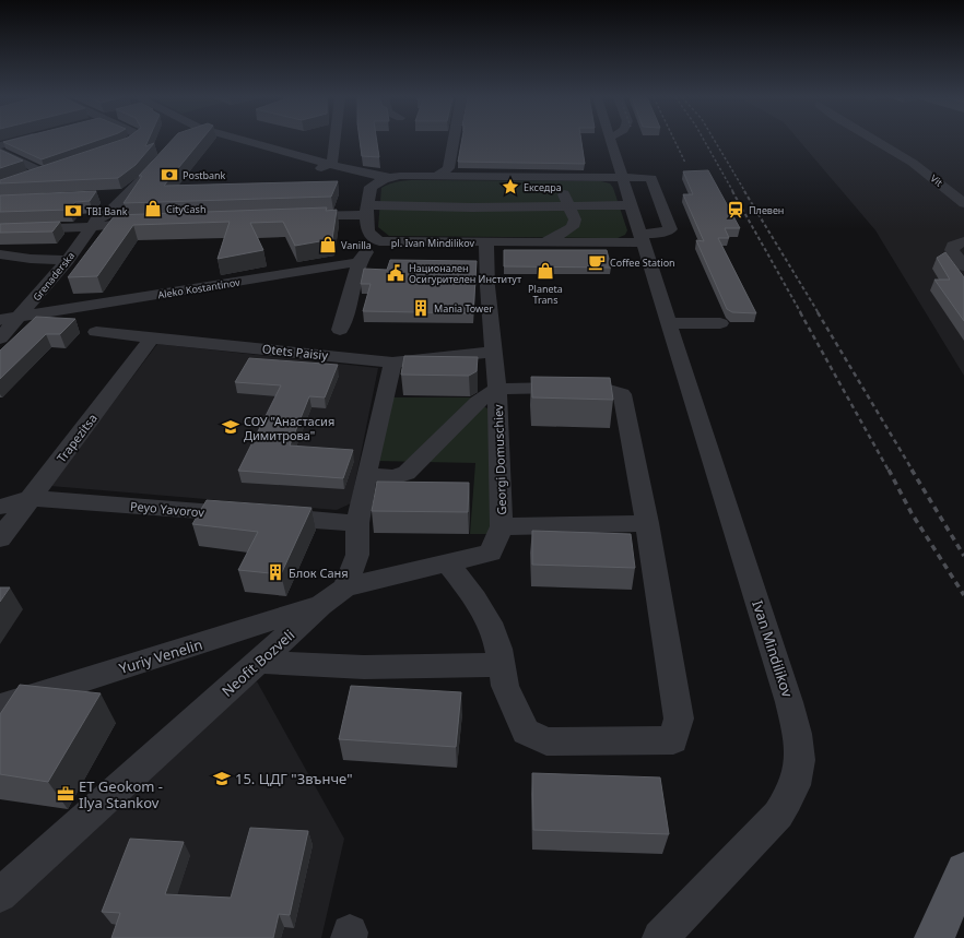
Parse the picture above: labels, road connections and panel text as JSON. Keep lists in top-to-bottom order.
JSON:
{
  "streets": {
    "street": [
      "Vit",
      "pl. Ivan Mindilikov",
      "Grenaderska",
      "Aleko Kostantinov",
      "Otets Paisiy",
      "Trapezitsa",
      "Georgi Domuschiev",
      "Peyo Yavorov",
      "Ivan Mindilikov",
      "Yuriy Venelin",
      "Neofit Bozveli"
    ]
  },
  "crossings": [
    ["pl. Ivan Mindilikov", "Georgi Domuschiev"],
    ["pl. Ivan Mindilikov", "Ivan Mindilikov"],
    ["Grenaderska", "Aleko Kostantinov"],
    ["Otets Paisiy", "Trapezitsa"],
    ["Otets Paisiy", "Georgi Domuschiev"],
    ["Trapezitsa", "Peyo Yavorov"],
    ["Georgi Domuschiev", "Neofit Bozveli"],
    ["Yuriy Venelin", "Neofit Bozveli"]
  ],
  "places": {
    "bank": ["Postbank", "TBI Bank"],
    "place": ["Екседра"],
    "shop": ["CityCash", "Vanilla", "Planeta Trans"],
    "station": ["Плевен"],
    "cafe": ["Coffee Station"],
    "public building": ["Национален Осигурителен Институт"],
    "building": ["Mania Tower", "Блок Саня"],
    "school or university": ["СОУ \"Анастасия Димитрова\"", "15. ЦДГ \"Звънче\""],
    "office": ["ET Geokom - Ilya Stankov"]
  }
}
